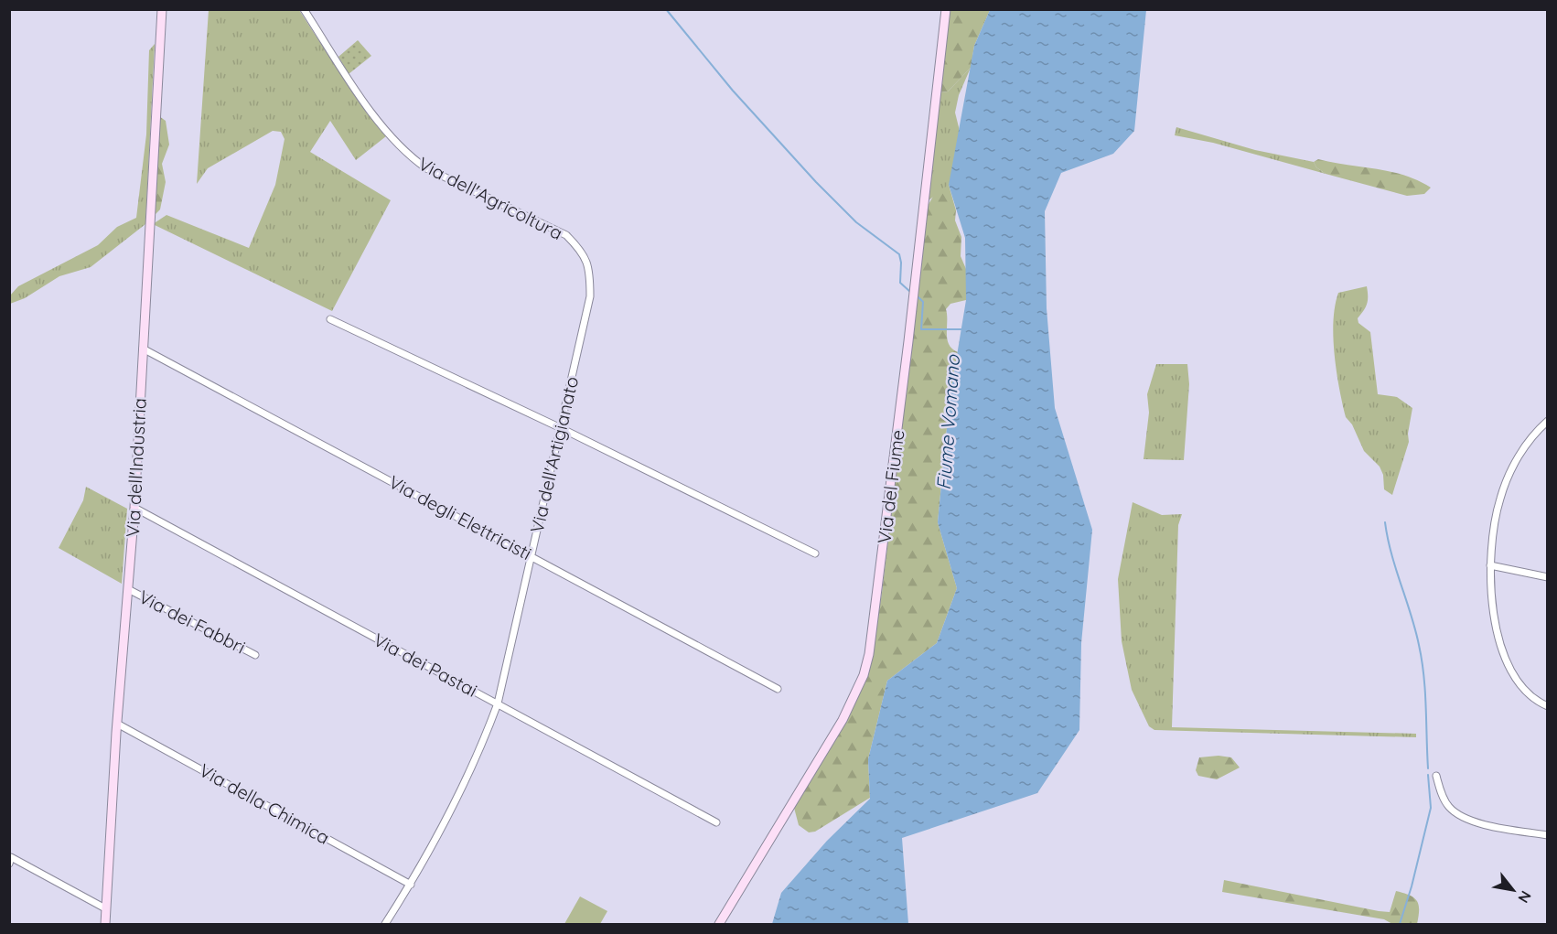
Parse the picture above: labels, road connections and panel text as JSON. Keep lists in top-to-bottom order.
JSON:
{
  "streets": {
    "street": [
      "Via dell'Agricoltura",
      "Via dell'Artigianato",
      "Via dell'Industria",
      "Via del Fiume",
      "Via degli Elettricisti",
      "Via dei Fabbri",
      "Via dei Pastai",
      "Via della Chimica"
    ]
  },
  "crossings": [
    ["Via dell'Agricoltura", "Via dell'Artigianato"],
    ["Via dell'Artigianato", "Via degli Elettricisti"],
    ["Via dell'Artigianato", "Via dei Pastai"],
    ["Via dell'Artigianato", "Via della Chimica"],
    ["Via dell'Industria", "Via degli Elettricisti"],
    ["Via dell'Industria", "Via dei Fabbri"],
    ["Via dell'Industria", "Via dei Pastai"],
    ["Via dell'Industria", "Via della Chimica"]
  ],
  "water": ["Fiume Vomano"],
  "north": "bottom right"
}
